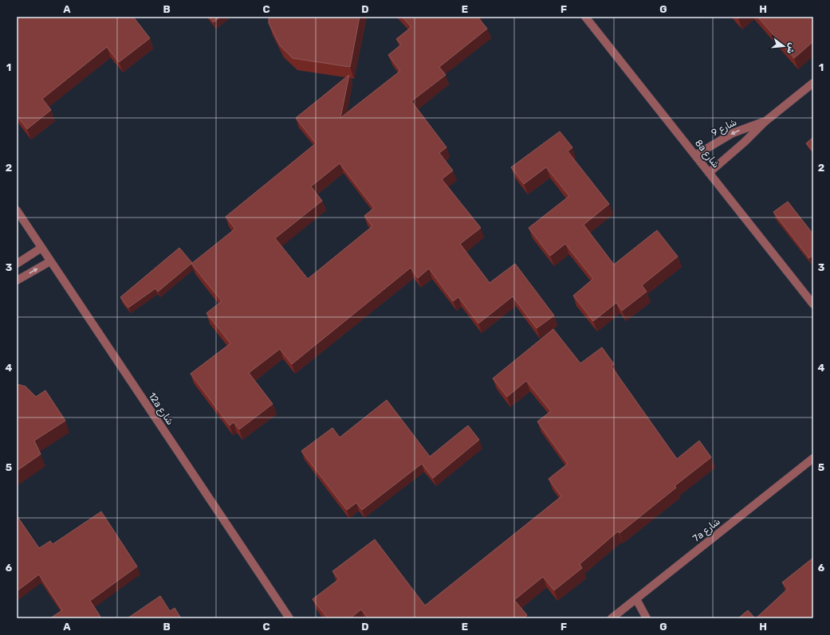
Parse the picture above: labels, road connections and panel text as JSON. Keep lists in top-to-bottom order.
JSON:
{
  "streets": {
    "street": [
      "شارع 9",
      "8a شارع",
      "12a شارع",
      "7a شارع"
    ]
  },
  "crossings": [
    ["شارع 9", "8a شارع"]
  ],
  "north": "right",
  "grid": {
    "columns": [
      "A",
      "B",
      "C",
      "D",
      "E",
      "F",
      "G",
      "H"
    ],
    "rows": [
      "1",
      "2",
      "3",
      "4",
      "5",
      "6"
    ]
  }
}
